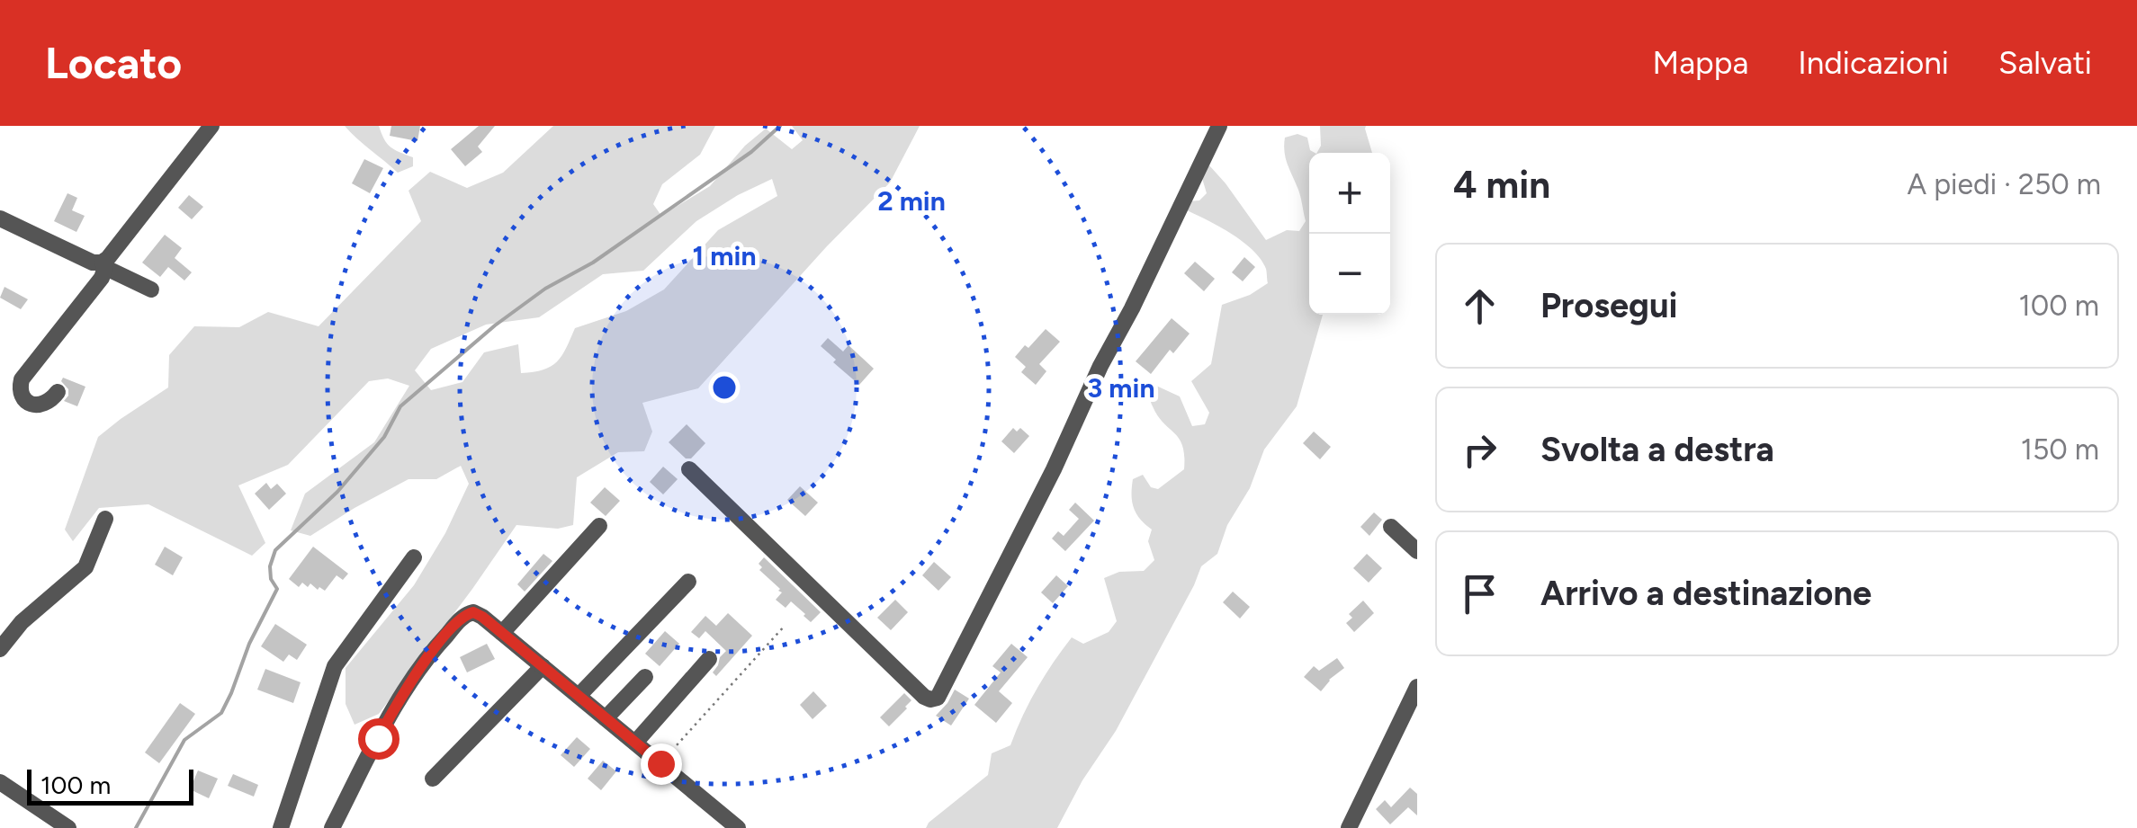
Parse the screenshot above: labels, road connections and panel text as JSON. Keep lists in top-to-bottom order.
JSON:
{
  "scale_bar": "100 m",
  "page": {
    "header": "Locato",
    "nav": ["Mappa", "Indicazioni", "Salvati"],
    "heading": ["4 min", "A piedi · 250 m"],
    "map_buttons": ["+", "−"],
    "list": [
      ["Prosegui", "100 m"],
      ["Svolta a destra", "150 m"],
      "Arrivo a destinazione"
    ],
    "scale": "100 m"
  },
  "rings": ["2 min", "1 min", "3 min"]
}
